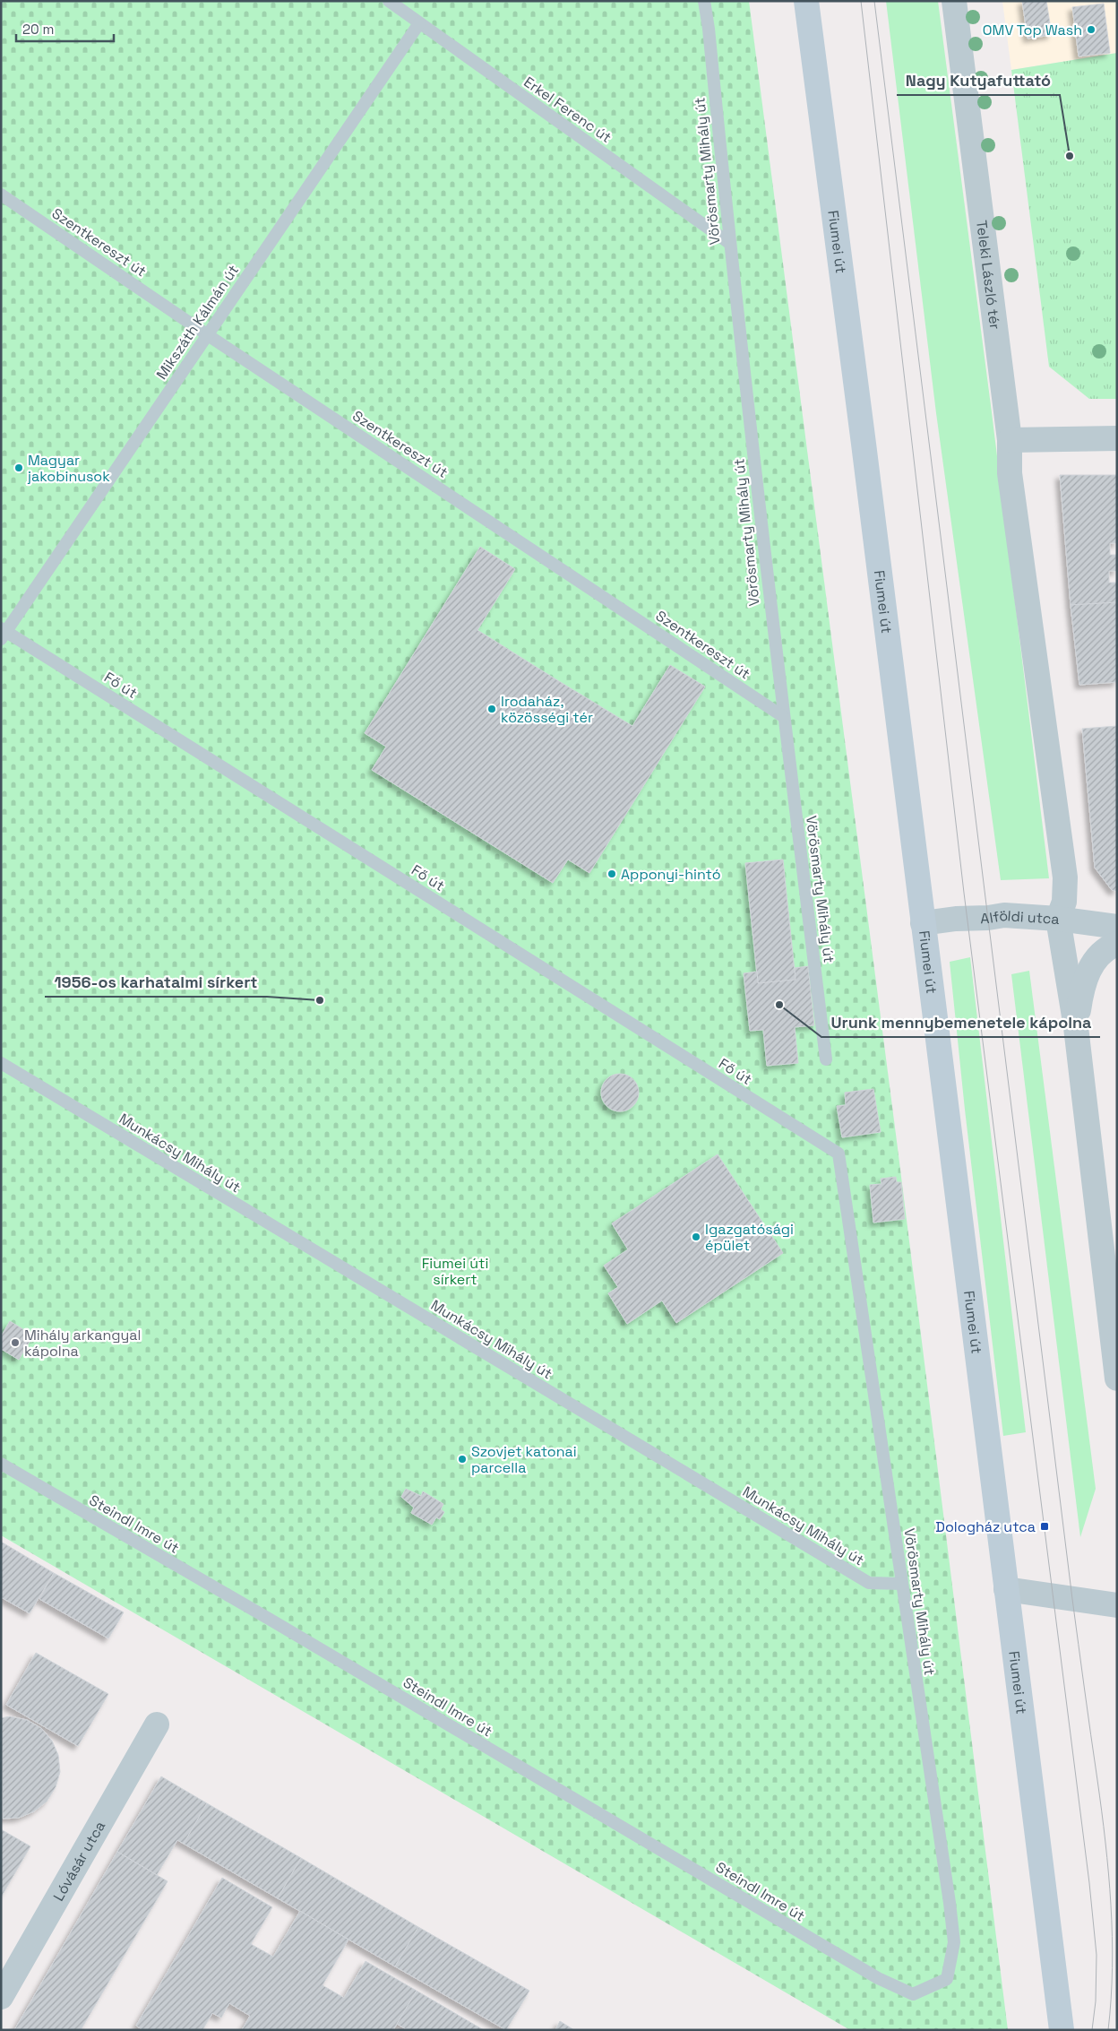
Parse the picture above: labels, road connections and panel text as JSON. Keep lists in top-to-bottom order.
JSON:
{
  "streets": {
    "main road": ["Fiumei út"],
    "street": ["Teleki László tér", "Alföldi utca", "Lóvásár utca"],
    "lane": [
      "Erkel Ferenc út",
      "Vörösmarty Mihály út",
      "Szentkereszt út",
      "Mikszáth Kálmán út",
      "Fő út",
      "Munkácsy Mihály út",
      "Steindl Imre út"
    ]
  },
  "crossings": [
    ["Erkel Ferenc út", "Vörösmarty Mihály út"],
    ["Erkel Ferenc út", "Mikszáth Kálmán út"],
    ["Vörösmarty Mihály út", "Szentkereszt út"],
    ["Vörösmarty Mihály út", "Fő út"],
    ["Vörösmarty Mihály út", "Munkácsy Mihály út"],
    ["Vörösmarty Mihály út", "Steindl Imre út"],
    ["Szentkereszt út", "Mikszáth Kálmán út"],
    ["Fiumei út", "Alföldi utca"],
    ["Mikszáth Kálmán út", "Fő út"]
  ],
  "parks": ["Fiumei úti sírkert"],
  "places": {
    "other": [
      "OMV Top Wash",
      "Nagy Kutyafuttató",
      "Magyar jakobinusok",
      "Irodaház, közösségi tér",
      "Apponyi-hintó",
      "1956-os karhatalmi sírkert",
      "Urunk mennybemenetele kápolna",
      "Igazgatósági épület",
      "Mihály arkangyal kápolna",
      "Szovjet katonai parcella"
    ],
    "transit": ["Dologház utca"]
  },
  "scale_bar": "20 m"
}
